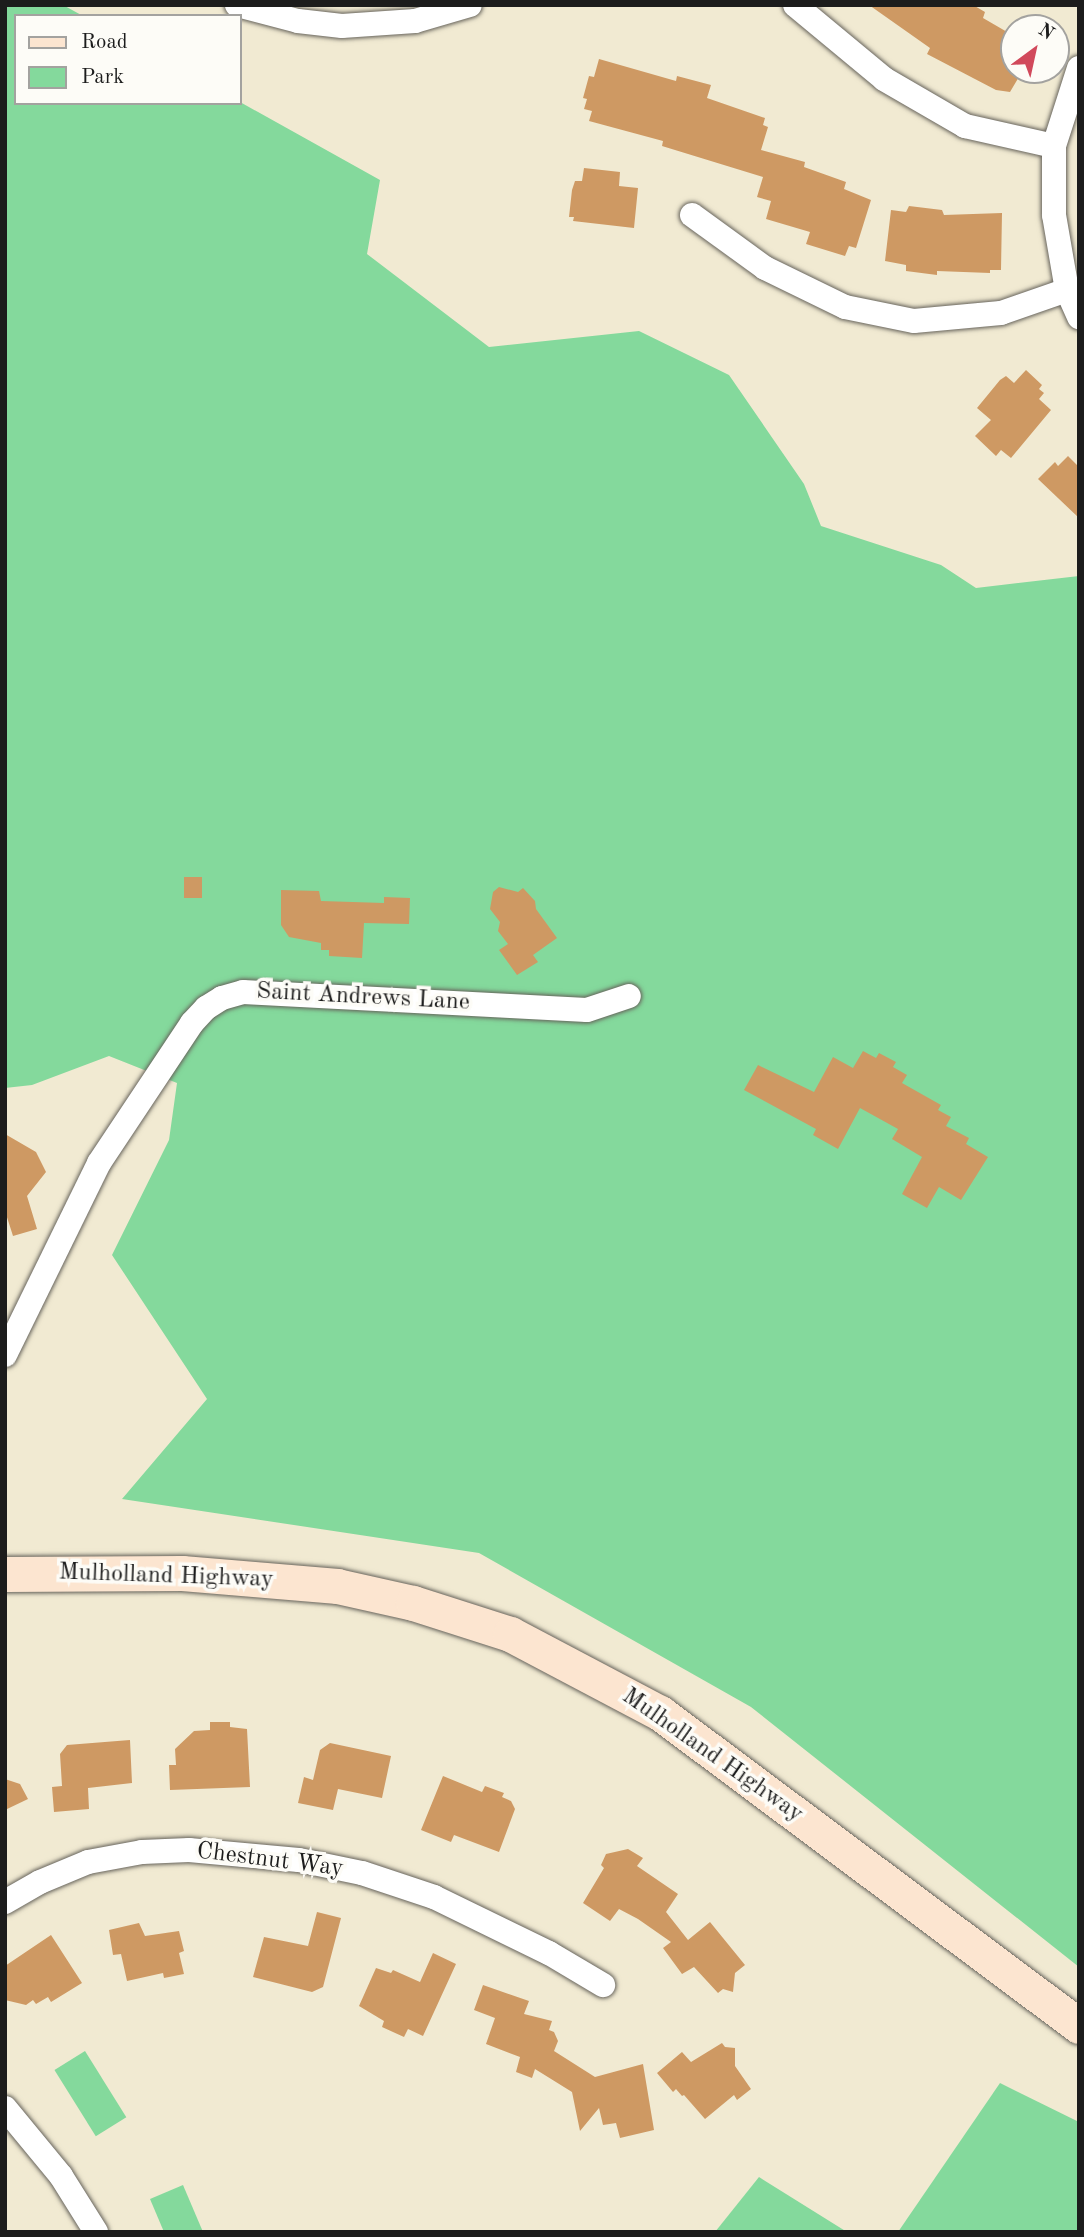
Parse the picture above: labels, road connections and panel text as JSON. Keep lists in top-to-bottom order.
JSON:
{
  "streets": {
    "main road": ["Mulholland Highway"],
    "street": ["Saint Andrews Lane", "Chestnut Way"]
  },
  "legend": ["Road", "Park"],
  "north": "top right"
}
